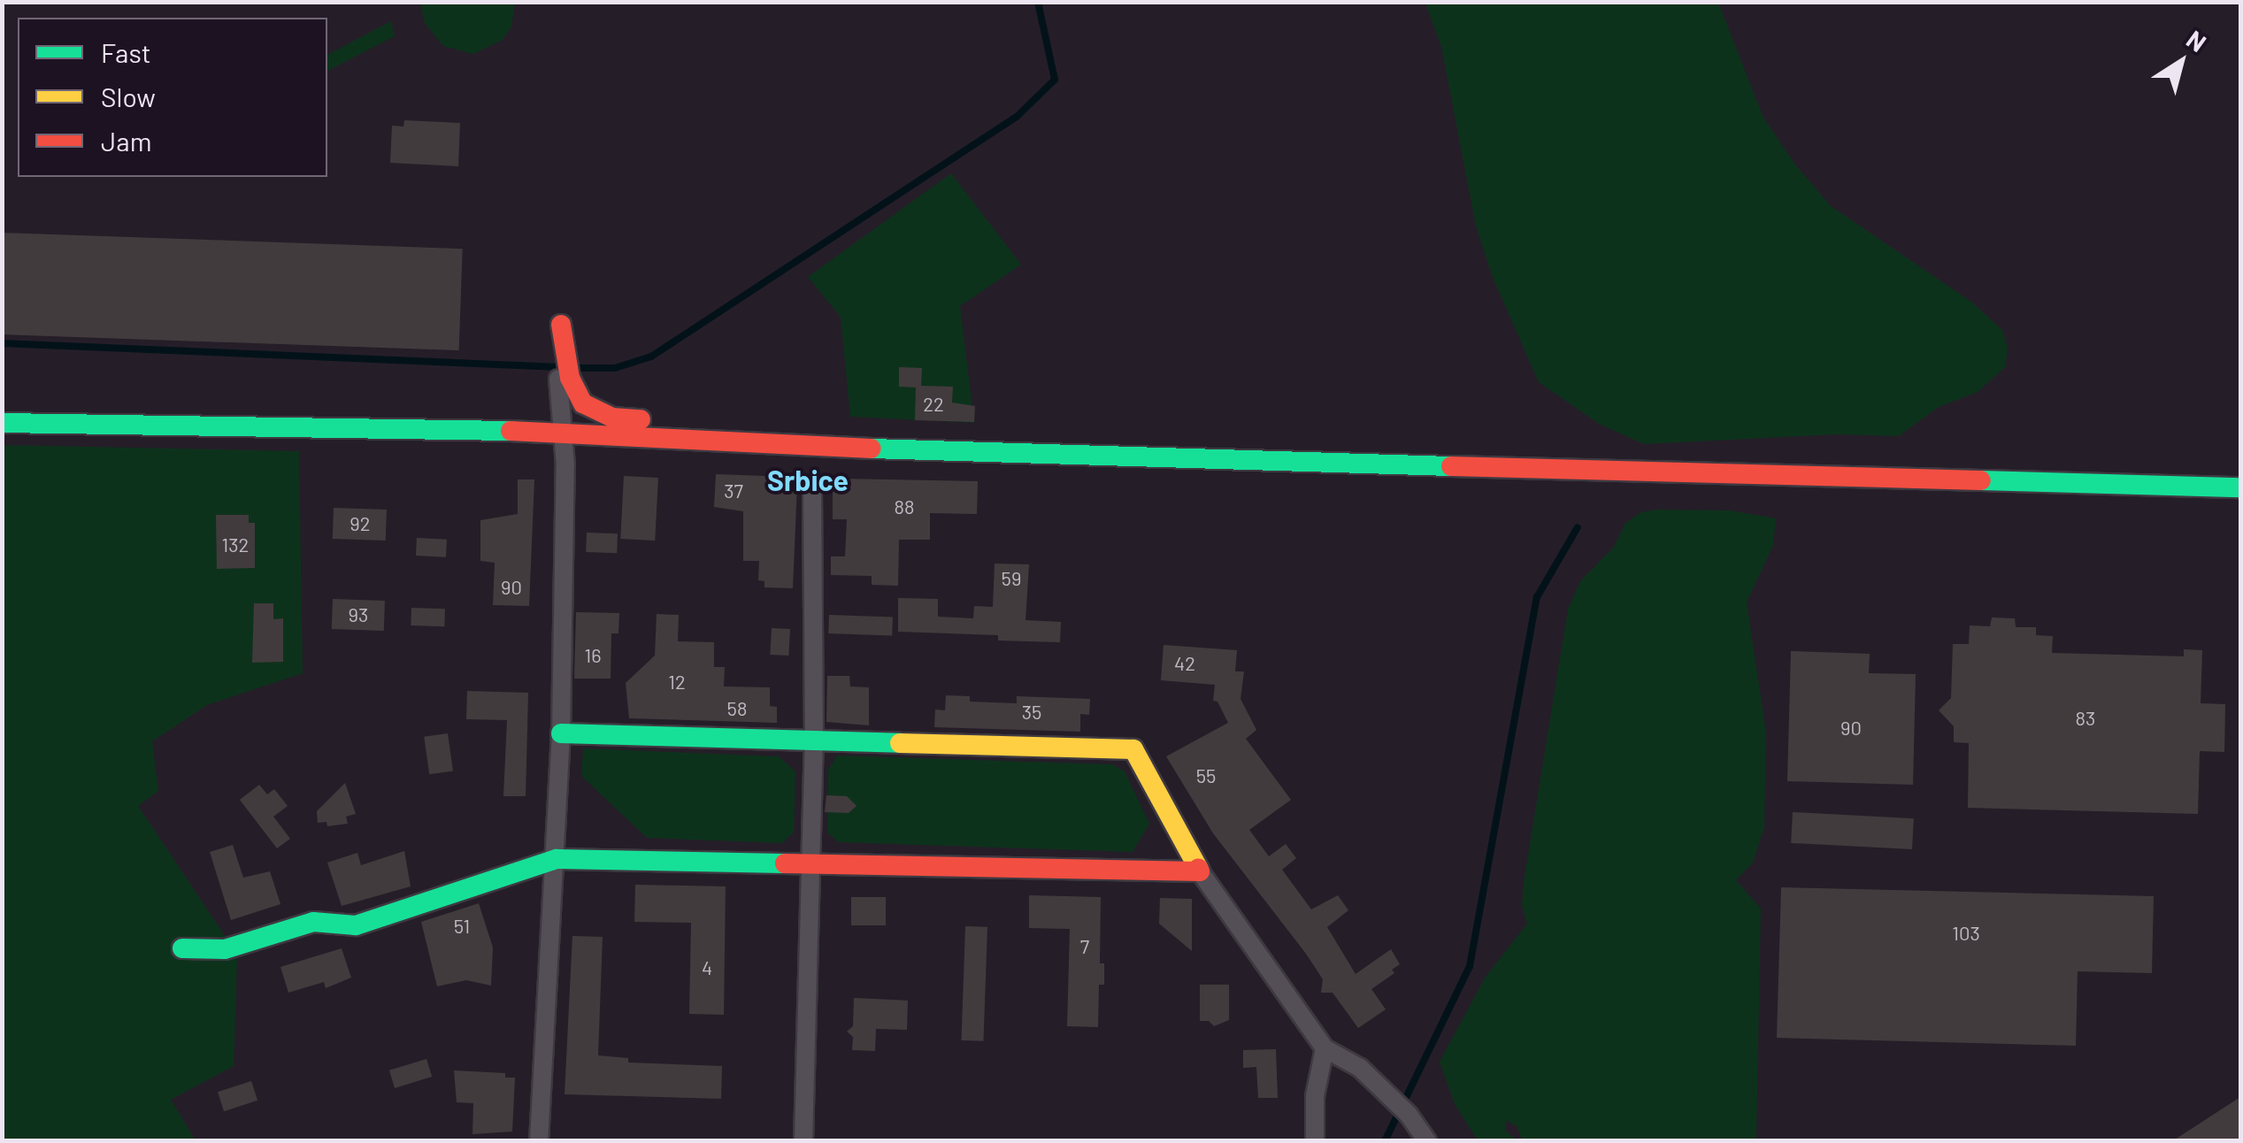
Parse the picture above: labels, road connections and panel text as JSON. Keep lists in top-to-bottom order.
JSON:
{
  "districts": ["Srbice"],
  "house_numbers": [
    "22",
    "37",
    "88",
    "92",
    "132",
    "59",
    "90",
    "93",
    "16",
    "42",
    "12",
    "58",
    "35",
    "83",
    "90",
    "55",
    "51",
    "103",
    "7",
    "4"
  ],
  "legend": ["Fast", "Slow", "Jam"],
  "north": "top right"
}
